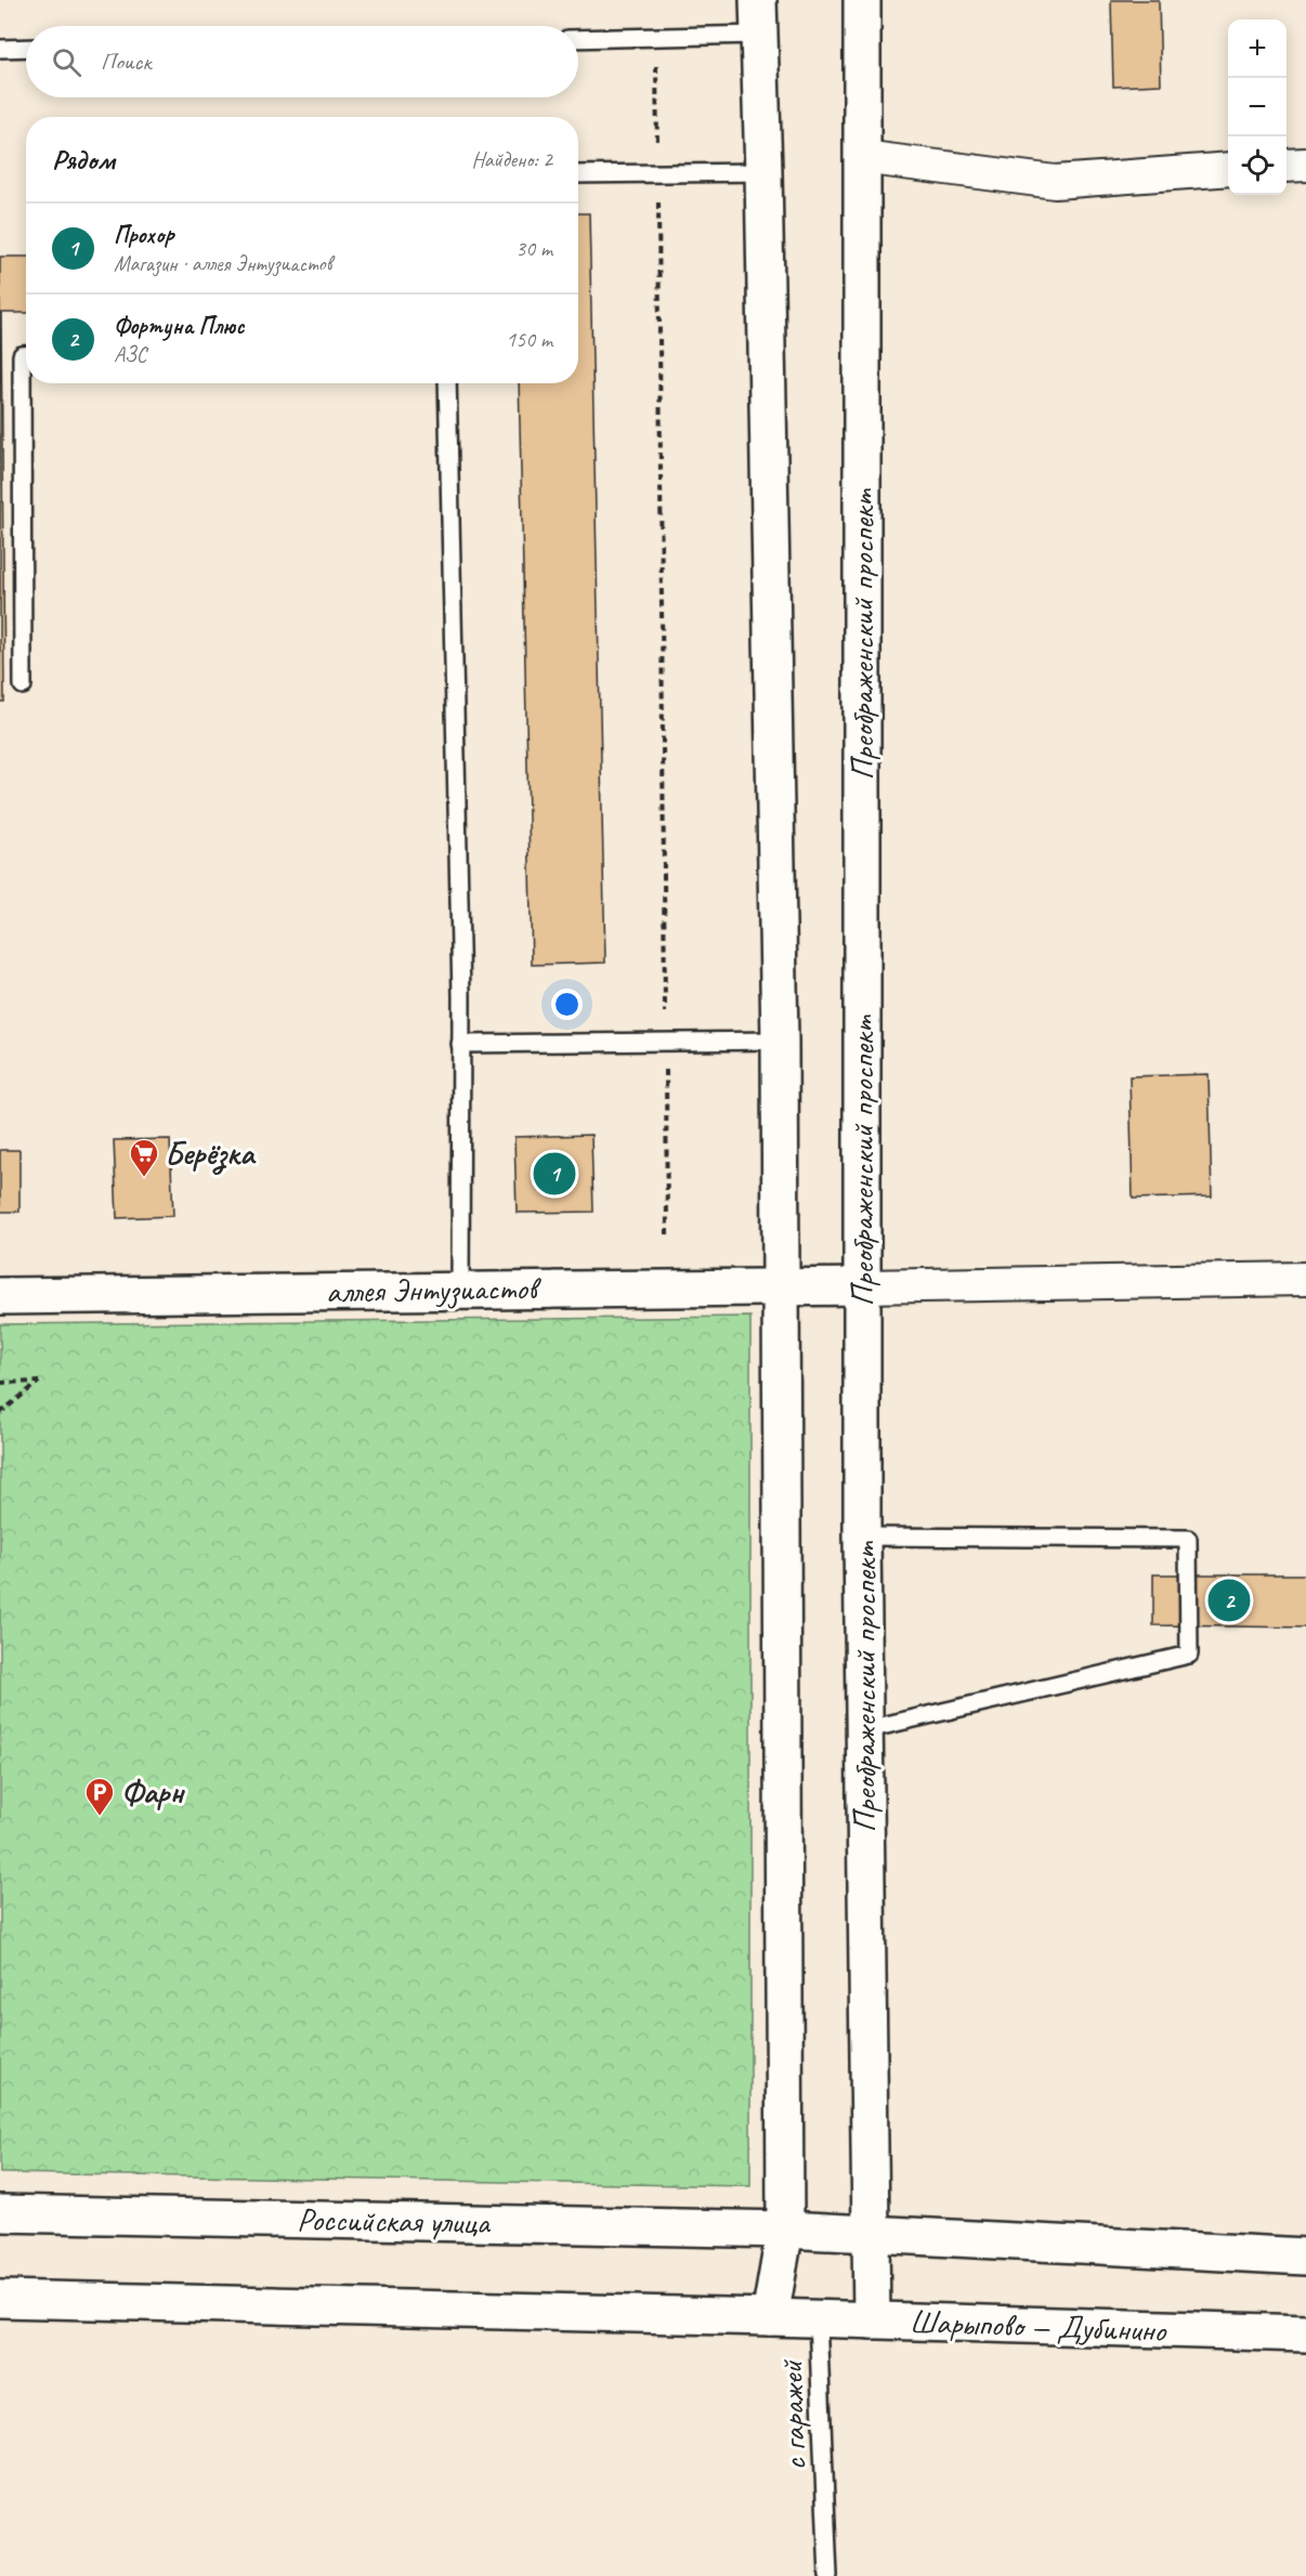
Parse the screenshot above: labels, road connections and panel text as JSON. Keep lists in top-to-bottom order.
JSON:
{
  "streets": {
    "street": [
      "Преображенский проспект",
      "аллея Энтузиастов",
      "Российская улица",
      "Шарыпово — Дубинино"
    ],
    "lane": ["с гаражей"]
  },
  "crossings": [
    ["Преображенский проспект", "аллея Энтузиастов"],
    ["Преображенский проспект", "Шарыпово — Дубинино"],
    ["Шарыпово — Дубинино", "с гаражей"]
  ],
  "places": {
    "supermarket": ["Берёзка"],
    "parking": ["Фарн"]
  },
  "page": {
    "map_buttons": ["+", "−"],
    "search": "Поиск",
    "heading": ["Рядом", "Найдено: 2"],
    "list": [
      {
        "mark": "1",
        "name": "Прохор",
        "note": "Магазин · аллея Энтузиастов",
        "value": "30 m"
      },
      {
        "mark": "2",
        "name": "Фортуна Плюс",
        "note": "АЗС",
        "value": "150 m"
      }
    ],
    "pins": ["1", "2"]
  }
}
